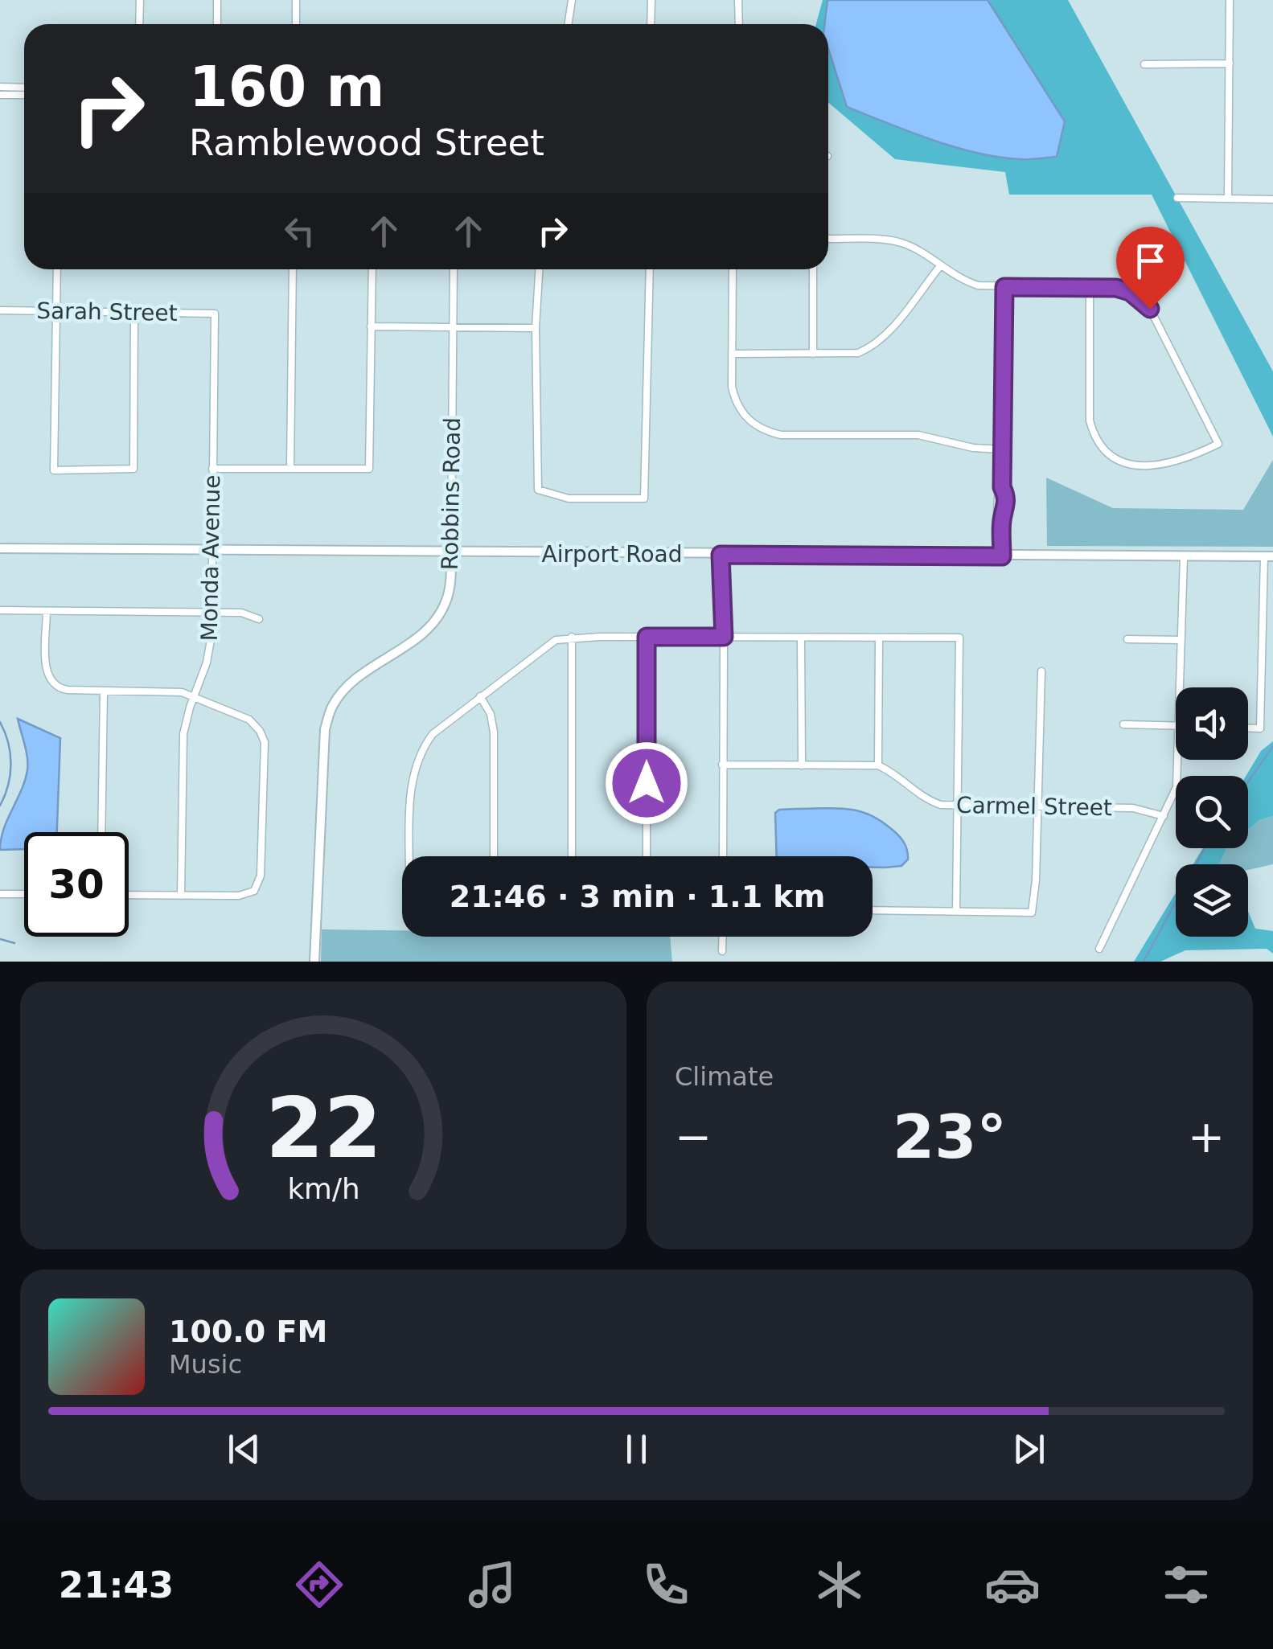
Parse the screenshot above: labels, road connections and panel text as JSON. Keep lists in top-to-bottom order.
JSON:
{
  "streets": {
    "main road": ["Robbins Road", "Airport Road"],
    "street": ["Sarah Street", "Monda Avenue", "Carmel Street"]
  },
  "crossings": [
    ["Sarah Street", "Monda Avenue"],
    ["Robbins Road", "Airport Road"],
    ["Airport Road", "Monda Avenue"]
  ],
  "page": {
    "turn": ["160 m", "Ramblewood Street"],
    "limit": "30",
    "trip": "21:46 · 3 min · 1.1 km",
    "tile": "Climate",
    "heat": ["−", "23°", "+"],
    "song": ["100.0 FM", "Music"],
    "tabs": "21:43",
    "gauge": ["22", "km/h"]
  }
}
